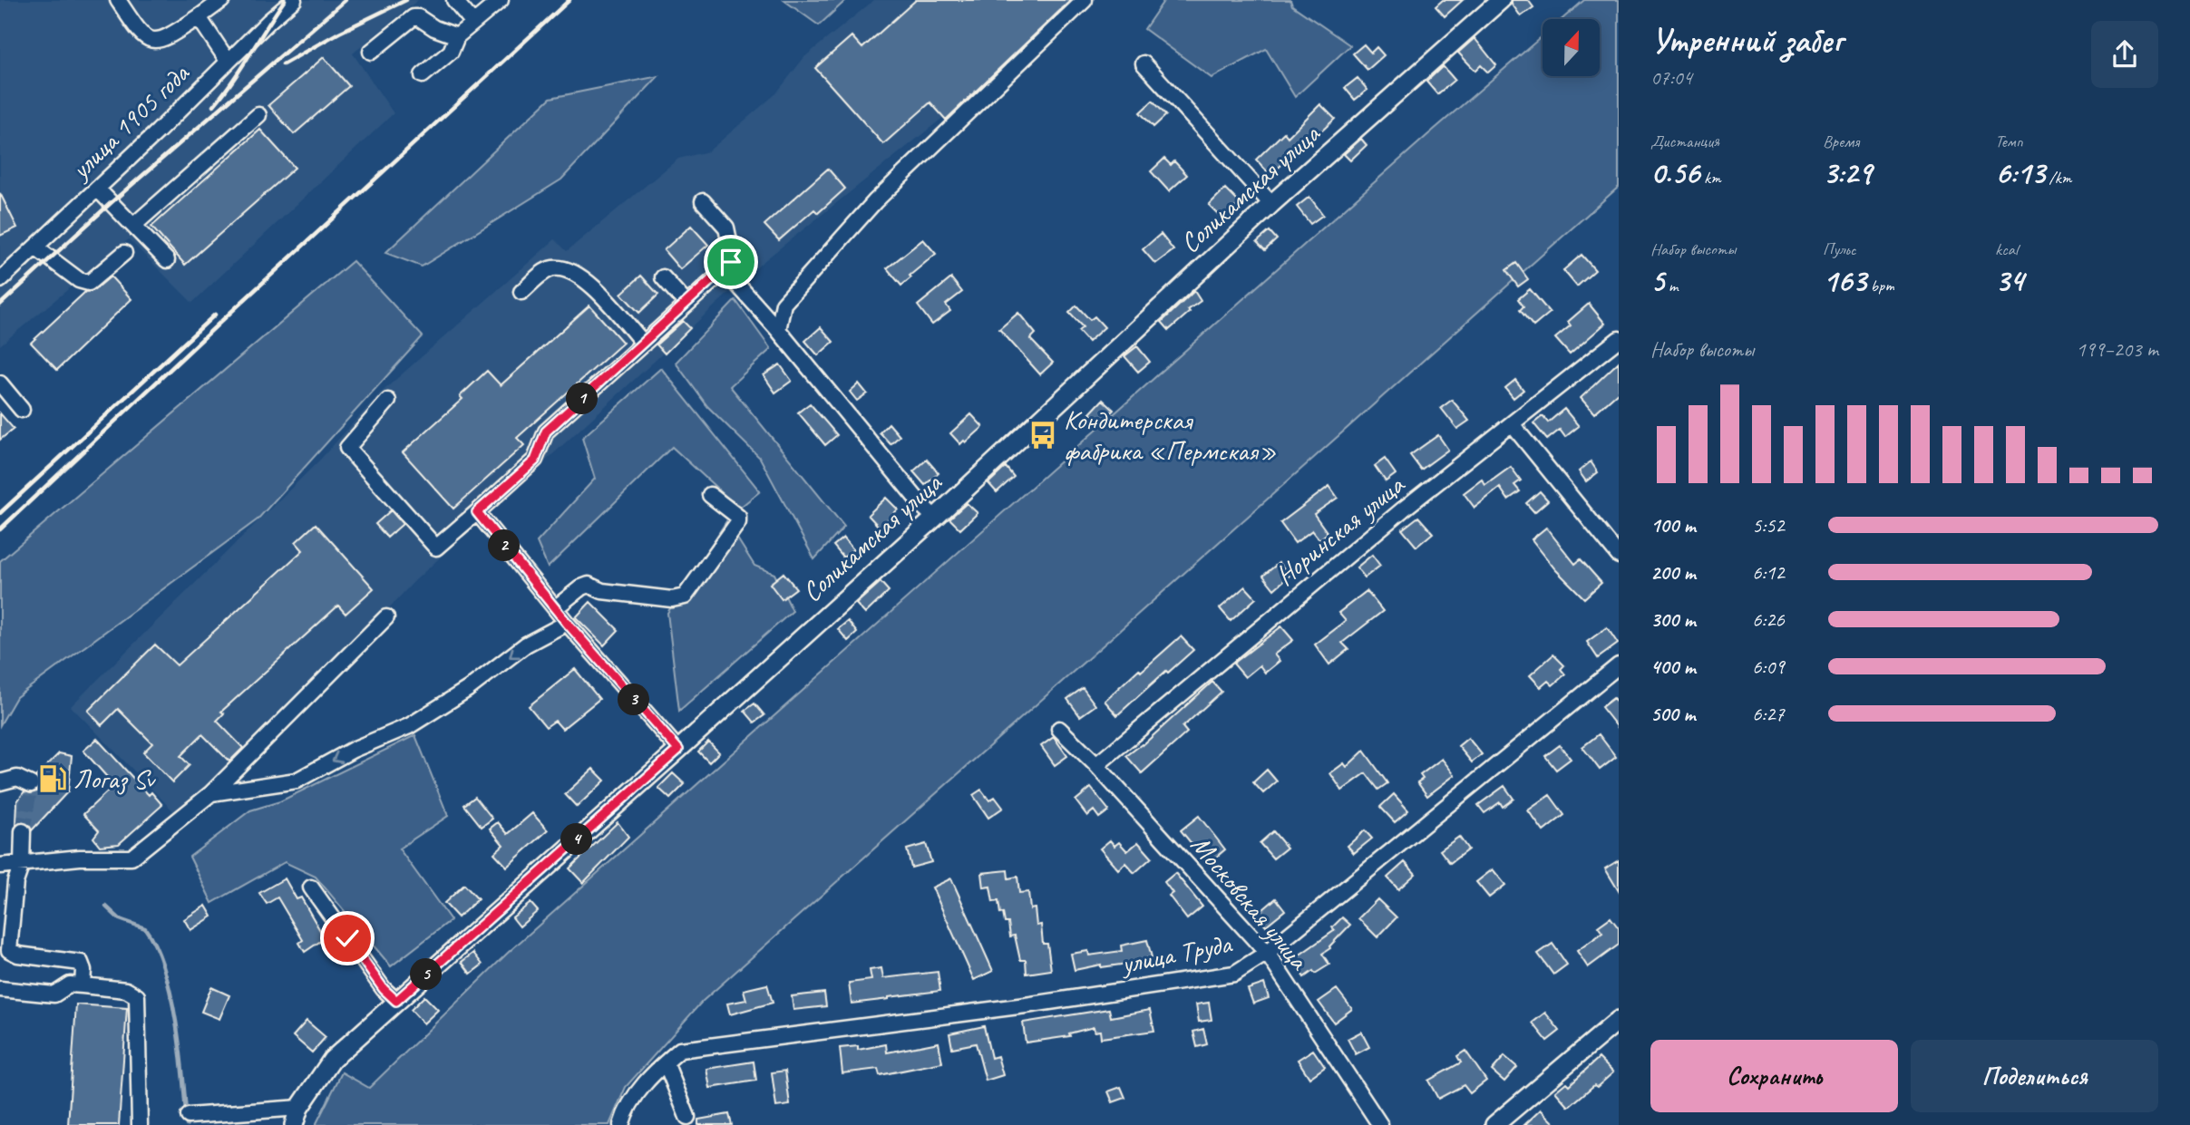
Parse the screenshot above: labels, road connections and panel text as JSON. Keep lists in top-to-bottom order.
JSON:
{
  "streets": {
    "main road": ["Соликамская улица"],
    "street": [
      "улица 1905 года",
      "Норинская улица",
      "Московская улица",
      "улица Труда"
    ]
  },
  "crossings": [
    ["Норинская улица", "Московская улица"],
    ["Московская улица", "улица Труда"]
  ],
  "places": {
    "bus stop": ["Кондитерская фабрика «Пермская»"],
    "fuel station": ["Логаз Sv"]
  },
  "north": "top",
  "page": {
    "heading": ["Утренний забег", "07:04"],
    "stats": [
      ["Дистанция", "0.56 km"],
      ["Время", "3:29"],
      ["Темп", "6:13 /km"],
      ["Набор высоты", "5 m"],
      ["Пульс", "163 bpm"],
      ["kcal", "34"]
    ],
    "chart": ["Набор высоты", "199–203 m"],
    "pins": [
      "1",
      "2",
      "3",
      "4",
      "5"
    ],
    "list": [
      {
        "name": "100 m",
        "note": "5:52"
      },
      {
        "name": "200 m",
        "note": "6:12"
      },
      {
        "name": "300 m",
        "note": "6:26"
      },
      {
        "name": "400 m",
        "note": "6:09"
      },
      {
        "name": "500 m",
        "note": "6:27"
      }
    ],
    "buttons": ["Сохранить", "Поделиться"]
  }
}
